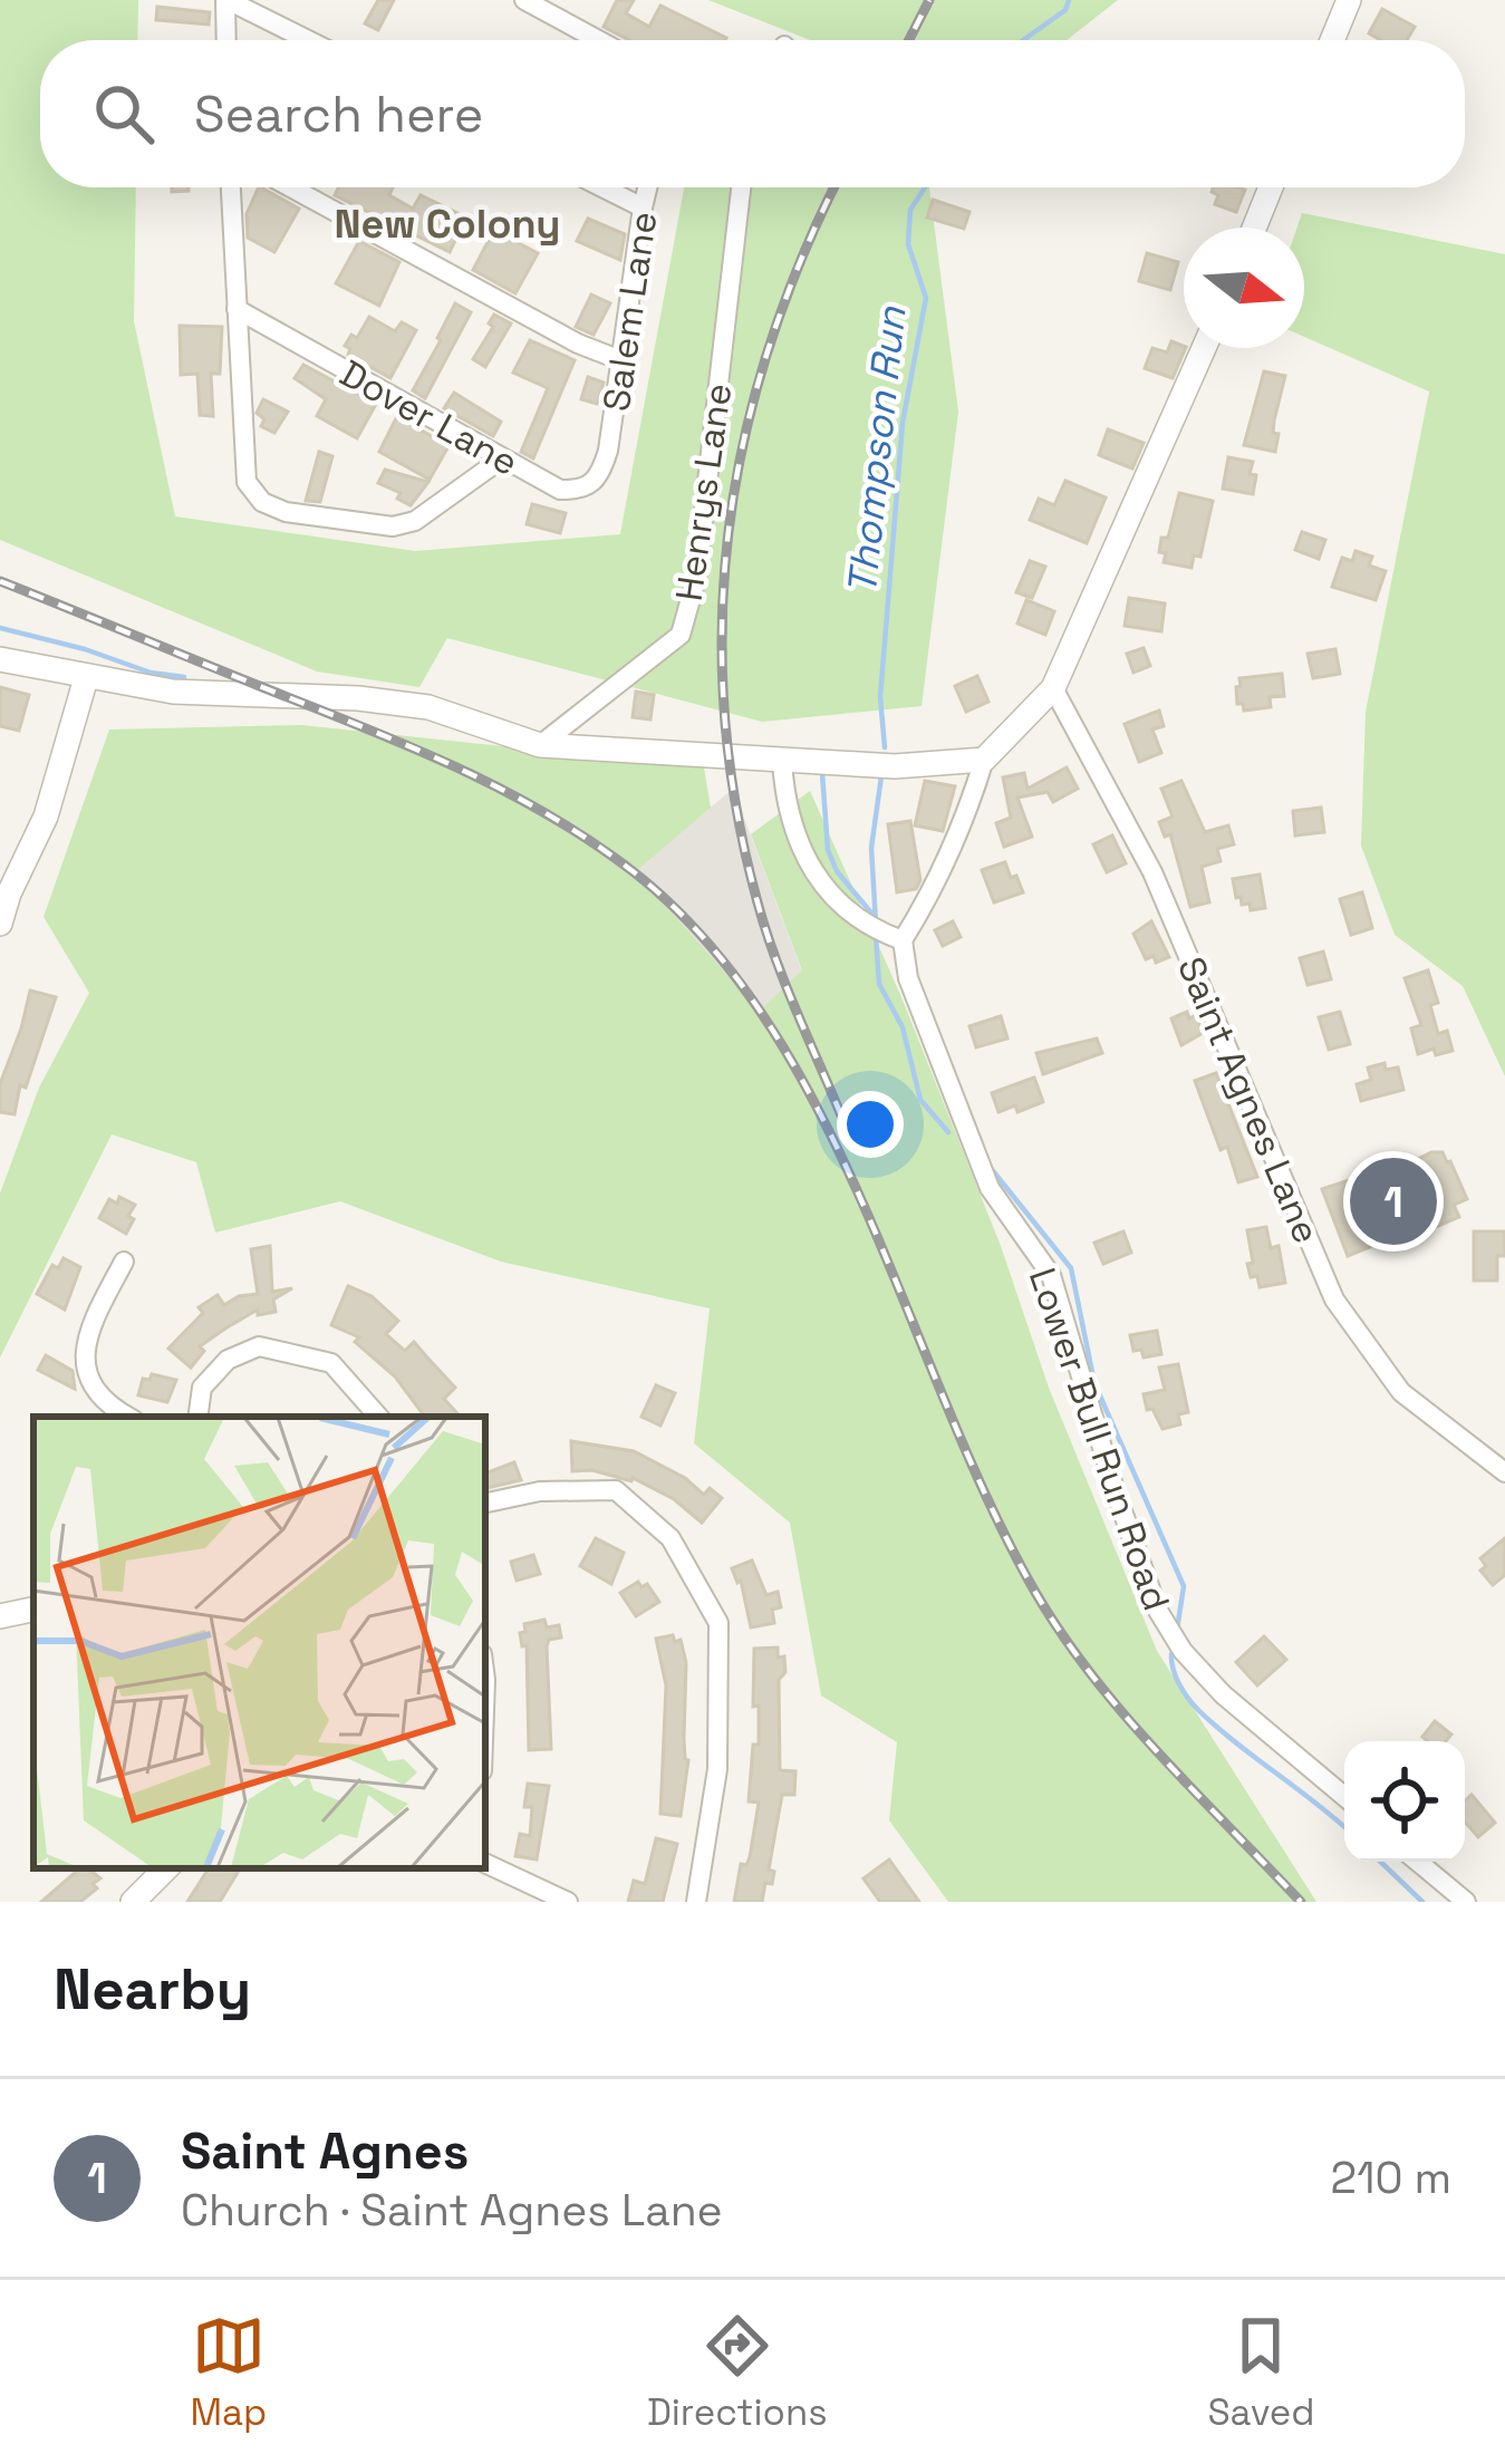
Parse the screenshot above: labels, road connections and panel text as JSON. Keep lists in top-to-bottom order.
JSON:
{
  "streets": {
    "street": [
      "Salem Lane",
      "Dover Lane",
      "Henrys Lane",
      "Saint Agnes Lane",
      "Lower Bull Run Road"
    ]
  },
  "crossings": [
    ["Salem Lane", "Dover Lane"]
  ],
  "districts": ["New Colony"],
  "water": ["Thompson Run"],
  "north": "right",
  "page": {
    "search": "Search here",
    "pins": "1",
    "heading": "Nearby",
    "list": [
      {
        "mark": "1",
        "name": "Saint Agnes",
        "note": "Church · Saint Agnes Lane",
        "value": "210 m"
      }
    ],
    "nav": ["Map", "Directions", "Saved"]
  }
}
